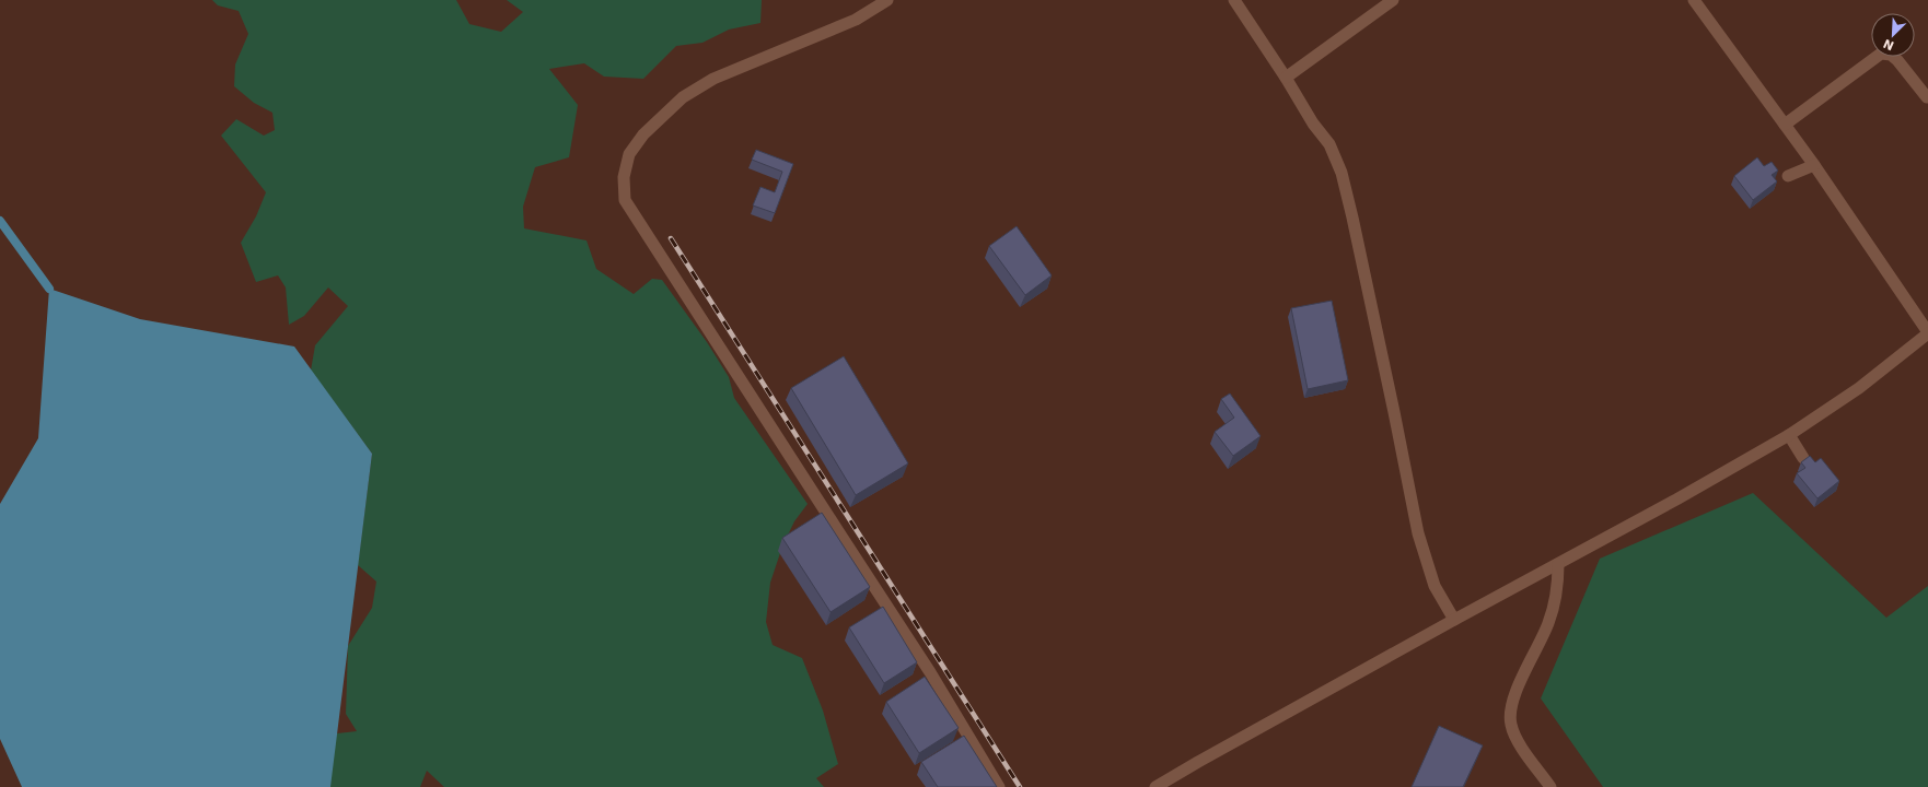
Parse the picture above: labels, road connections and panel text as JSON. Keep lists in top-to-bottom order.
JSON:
{
  "north": "bottom left"
}
